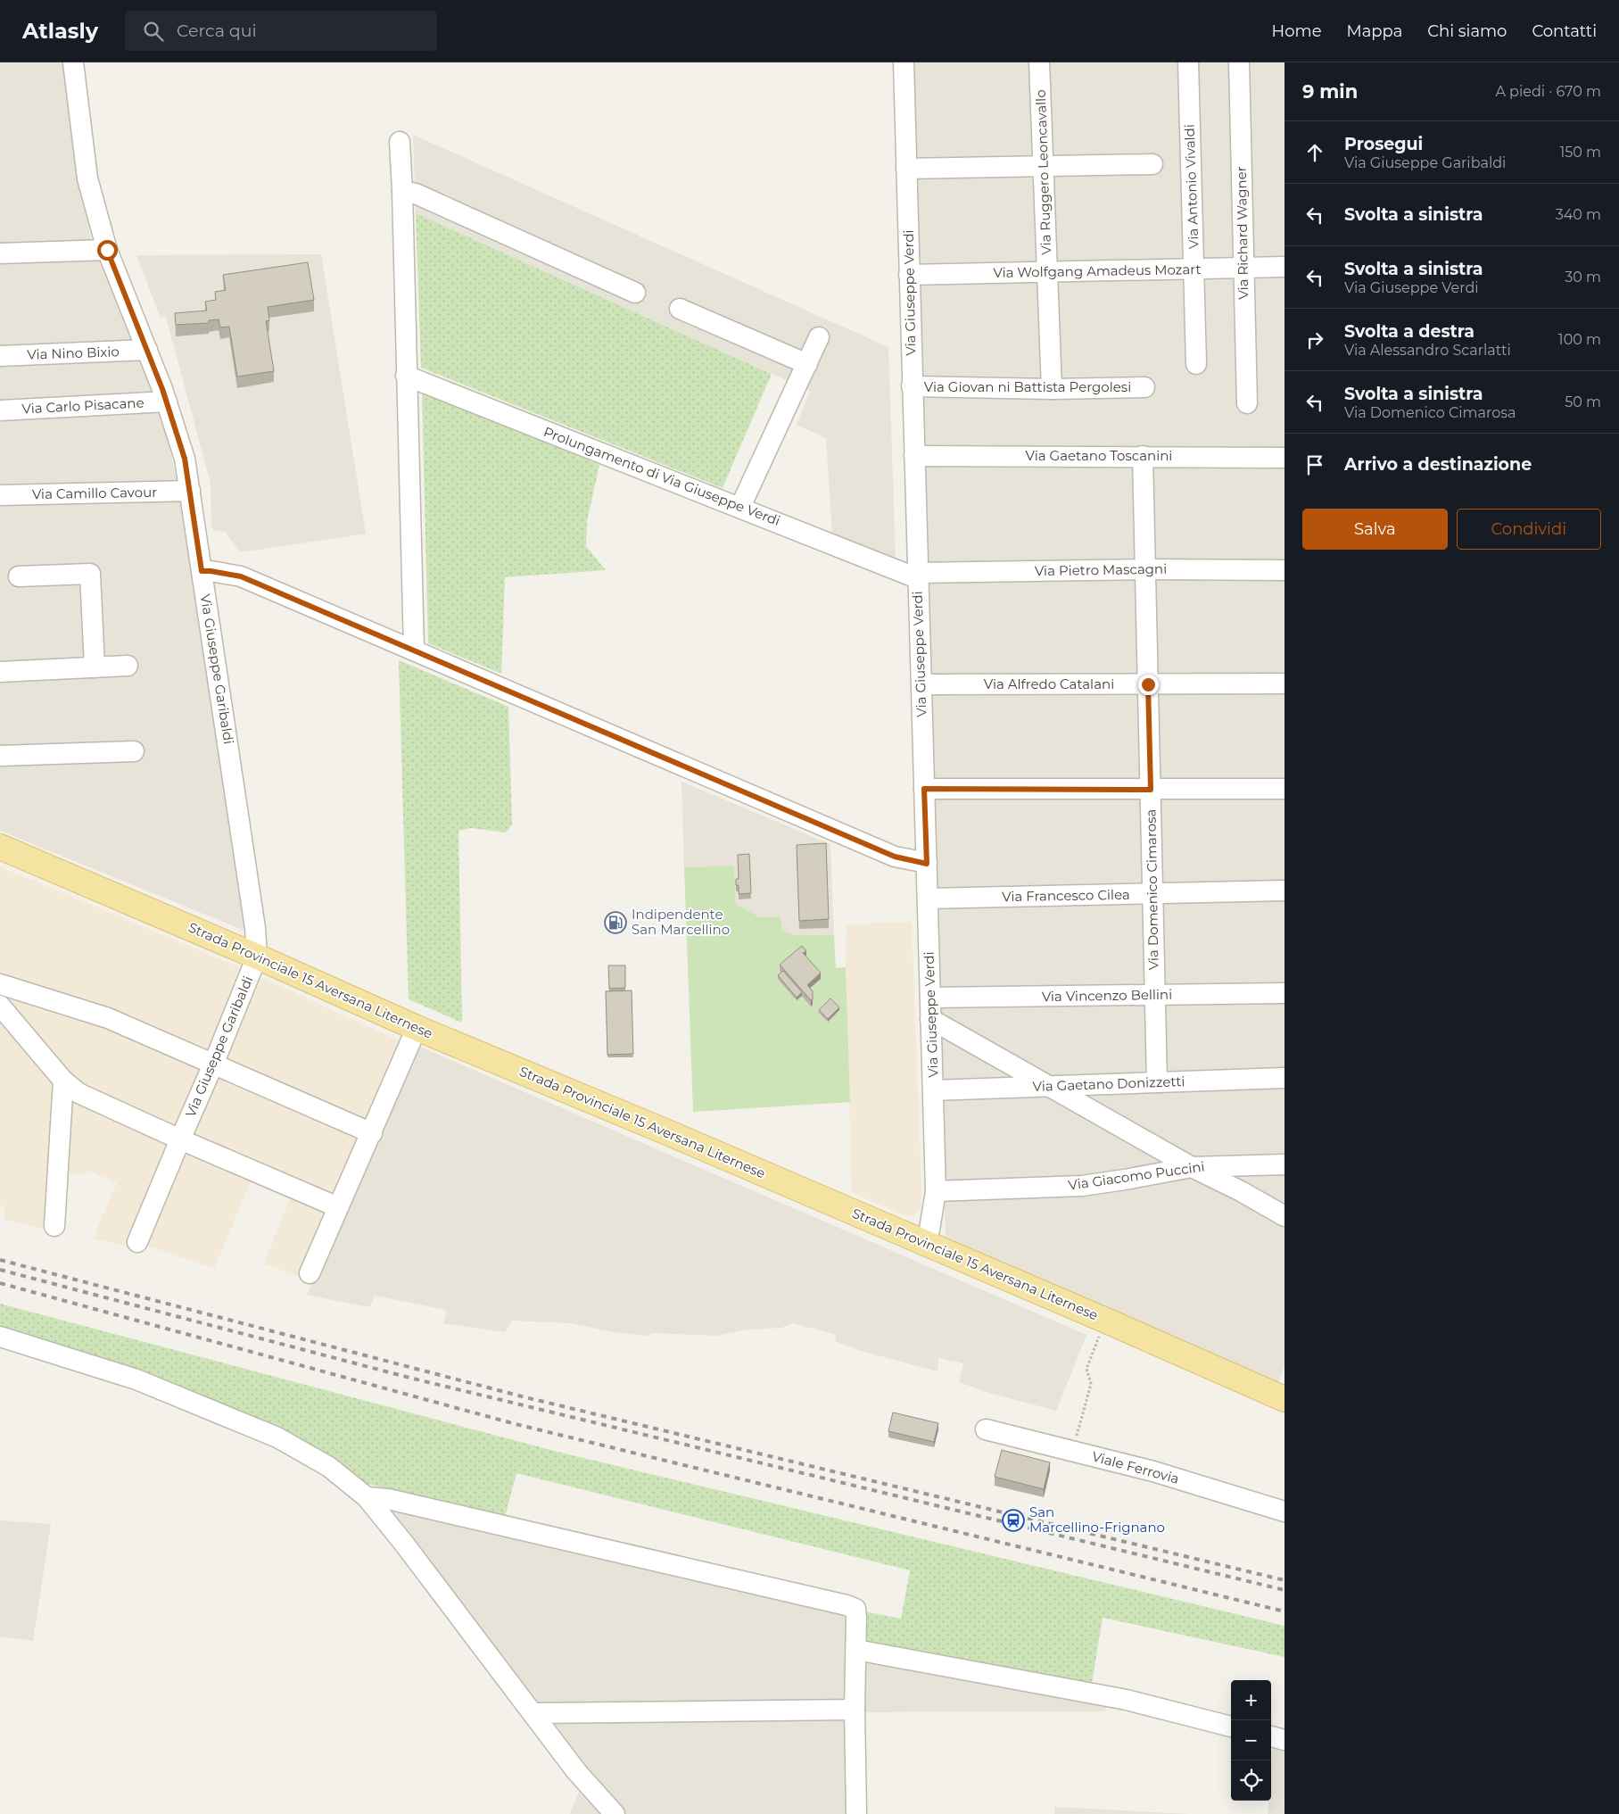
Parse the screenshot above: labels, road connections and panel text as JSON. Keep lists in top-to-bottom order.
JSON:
{
  "streets": {
    "main road": ["Strada Provinciale 15 Aversana Liternese"],
    "street": [
      "Via Ruggero Leoncavallo",
      "Via Antonio Vivaldi",
      "Via Richard Wagner",
      "Via Wolfgang Amadeus Mozart",
      "Via Giuseppe Verdi",
      "Via Nino Bixio",
      "Via Giovan ni Battista Pergolesi",
      "Via Carlo Pisacane",
      "Via Gaetano Toscanini",
      "Prolungamento di Via Giuseppe Verdi",
      "Via Camillo Cavour",
      "Via Pietro Mascagni",
      "Via Giuseppe Garibaldi",
      "Via Alfredo Catalani",
      "Via Domenico Cimarosa",
      "Via Francesco Cilea",
      "Via Vincenzo Bellini",
      "Via Gaetano Donizzetti",
      "Via Giacomo Puccini",
      "Viale Ferrovia"
    ]
  },
  "crossings": [
    ["Via Ruggero Leoncavallo", "Via Wolfgang Amadeus Mozart"],
    ["Via Ruggero Leoncavallo", "Via Giovan ni Battista Pergolesi"],
    ["Via Antonio Vivaldi", "Via Wolfgang Amadeus Mozart"],
    ["Via Richard Wagner", "Via Wolfgang Amadeus Mozart"],
    ["Via Wolfgang Amadeus Mozart", "Via Giuseppe Verdi"],
    ["Via Giuseppe Verdi", "Via Giovan ni Battista Pergolesi"],
    ["Via Giuseppe Verdi", "Via Gaetano Toscanini"],
    ["Via Giuseppe Verdi", "Prolungamento di Via Giuseppe Verdi"],
    ["Via Giuseppe Verdi", "Via Pietro Mascagni"],
    ["Via Giuseppe Verdi", "Via Alfredo Catalani"],
    ["Via Giuseppe Verdi", "Via Francesco Cilea"],
    ["Via Giuseppe Verdi", "Strada Provinciale 15 Aversana Liternese"],
    ["Via Giuseppe Verdi", "Via Vincenzo Bellini"],
    ["Via Giuseppe Verdi", "Via Gaetano Donizzetti"],
    ["Via Giuseppe Verdi", "Via Giacomo Puccini"],
    ["Via Nino Bixio", "Via Giuseppe Garibaldi"],
    ["Via Carlo Pisacane", "Via Giuseppe Garibaldi"],
    ["Via Gaetano Toscanini", "Via Domenico Cimarosa"],
    ["Prolungamento di Via Giuseppe Verdi", "Via Pietro Mascagni"],
    ["Via Camillo Cavour", "Via Giuseppe Garibaldi"],
    ["Via Pietro Mascagni", "Via Domenico Cimarosa"],
    ["Via Giuseppe Garibaldi", "Strada Provinciale 15 Aversana Liternese"],
    ["Via Alfredo Catalani", "Via Domenico Cimarosa"],
    ["Via Domenico Cimarosa", "Via Francesco Cilea"],
    ["Via Domenico Cimarosa", "Via Vincenzo Bellini"],
    ["Via Domenico Cimarosa", "Via Gaetano Donizzetti"]
  ],
  "places": {
    "fuel station": ["Indipendente San Marcellino"],
    "station": ["San Marcellino-Frignano"]
  },
  "page": {
    "header": "Atlasly",
    "search": "Cerca qui",
    "nav": [
      "Home",
      "Mappa",
      "Chi siamo",
      "Contatti"
    ],
    "heading": ["9 min", "A piedi · 670 m"],
    "list": [
      ["Prosegui", "Via Giuseppe Garibaldi", "150 m"],
      ["Svolta a sinistra", "340 m"],
      ["Svolta a sinistra", "Via Giuseppe Verdi", "30 m"],
      ["Svolta a destra", "Via Alessandro Scarlatti", "100 m"],
      ["Svolta a sinistra", "Via Domenico Cimarosa", "50 m"],
      "Arrivo a destinazione"
    ],
    "buttons": ["Salva", "Condividi"],
    "map_buttons": ["+", "−"]
  }
}
